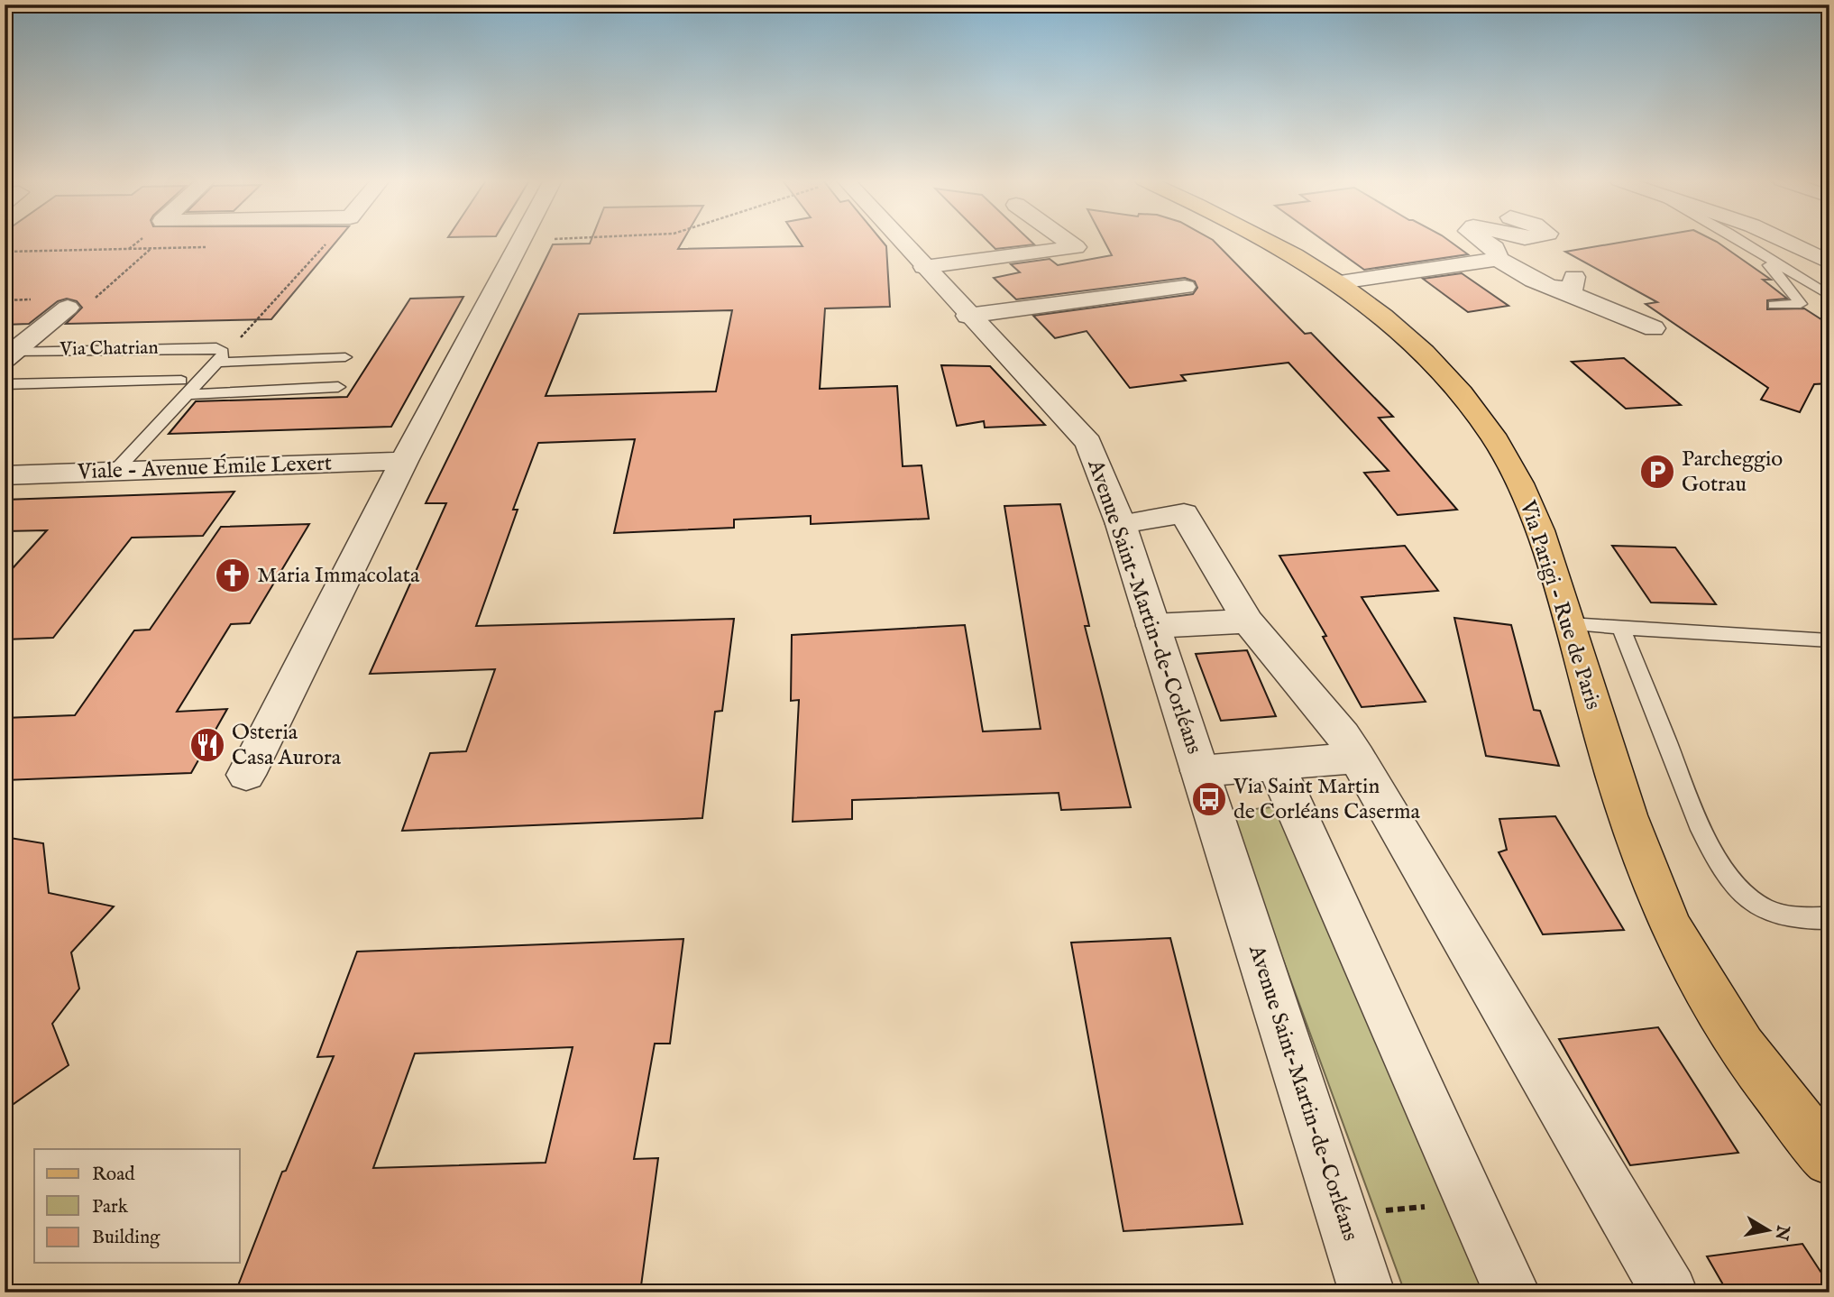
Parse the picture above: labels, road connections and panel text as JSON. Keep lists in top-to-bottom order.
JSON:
{
  "streets": {
    "main road": ["Via Parigi - Rue de Paris"],
    "street": ["Viale - Avenue Émile Lexert", "Avenue Saint-Martin-de-Corléans"],
    "lane": ["Via Chatrian"]
  },
  "places": {
    "parking": ["Parcheggio Gotrau"],
    "church": ["Maria Immacolata"],
    "restaurant": ["Osteria Casa Aurora"],
    "bus stop": ["Via Saint Martin de Corléans Caserma"]
  },
  "legend": ["Road", "Park", "Building"],
  "north": "right"
}
